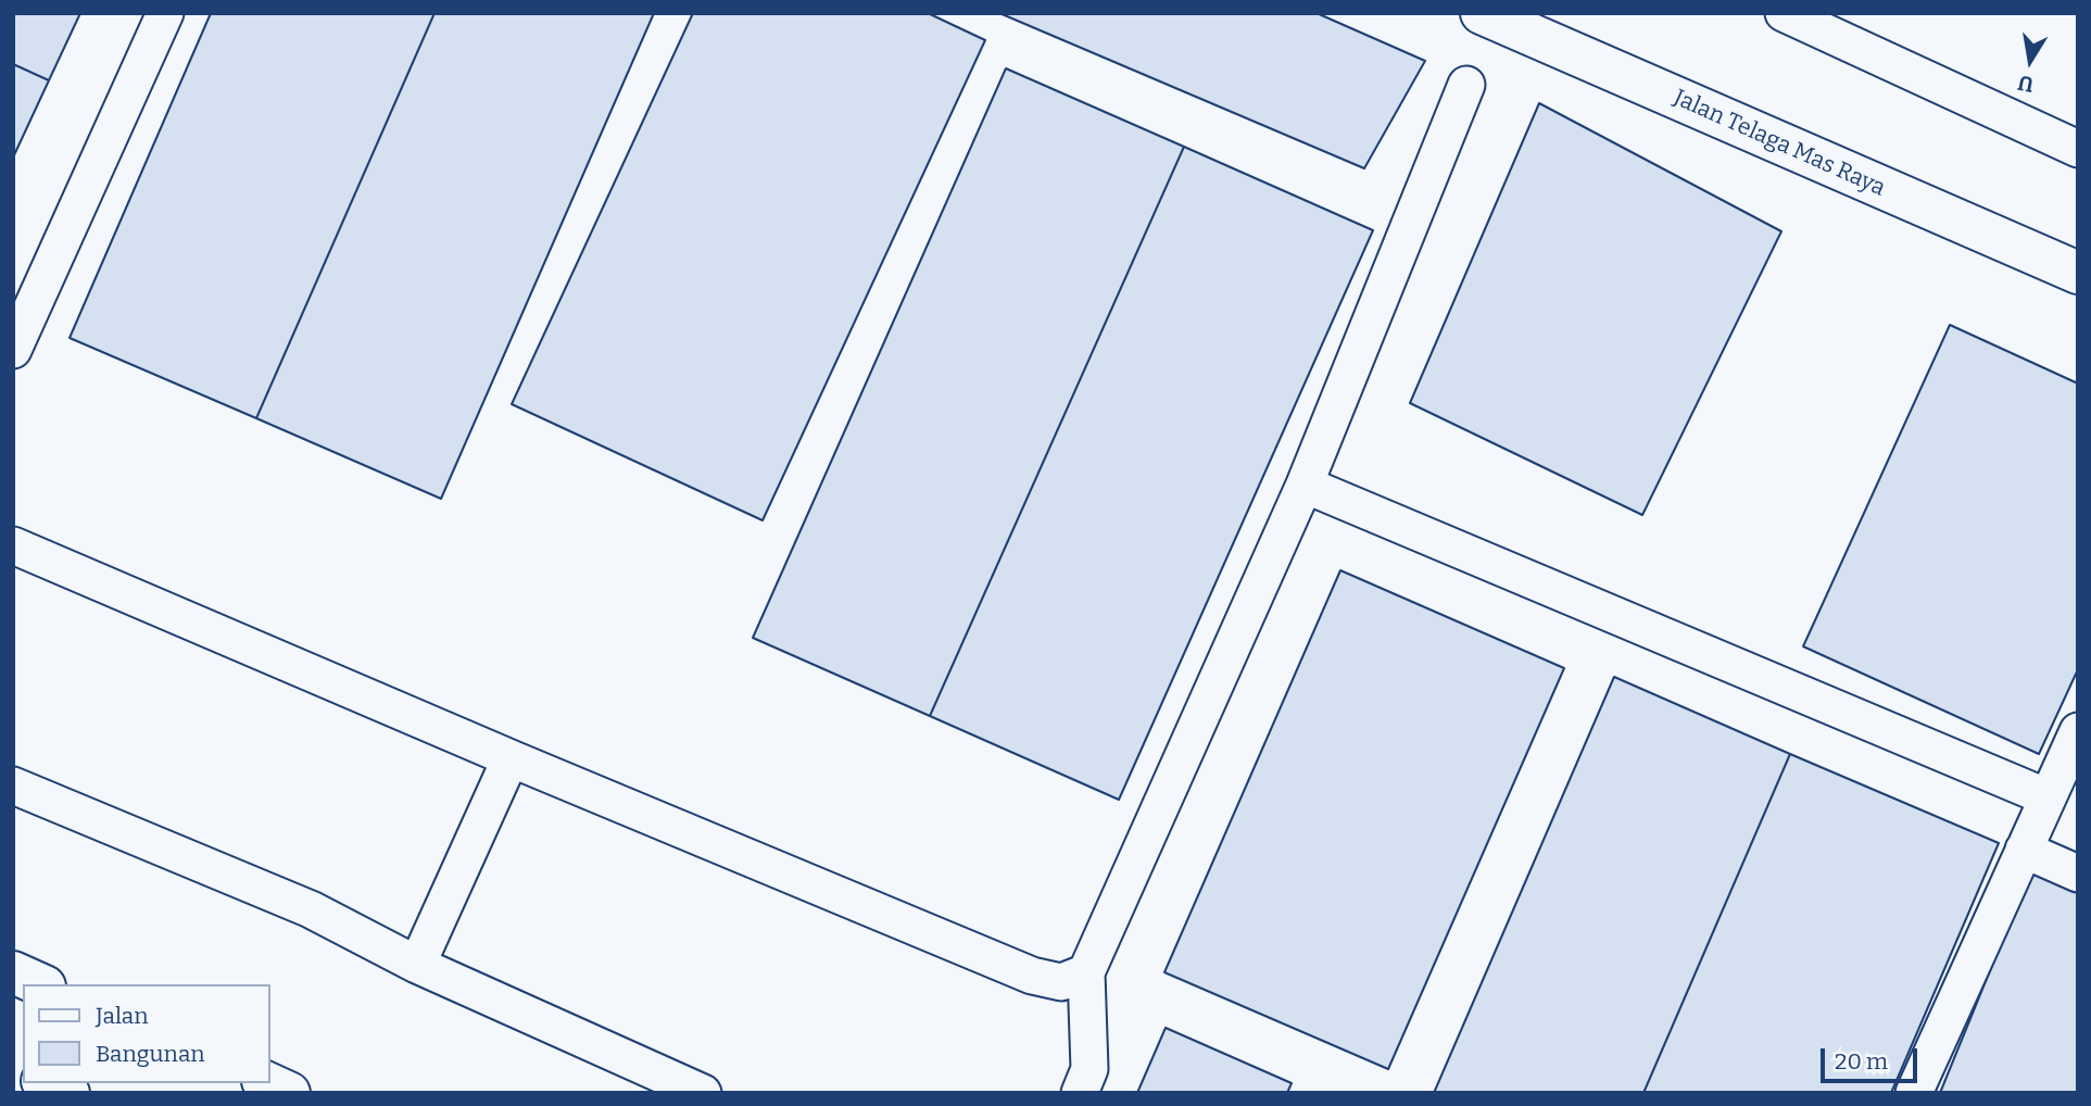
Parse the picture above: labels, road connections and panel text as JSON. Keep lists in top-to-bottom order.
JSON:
{
  "streets": {
    "main road": ["Jalan Telaga Mas Raya"]
  },
  "legend": ["Jalan", "Bangunan"],
  "scale_bar": "20 m",
  "north": "bottom"
}
